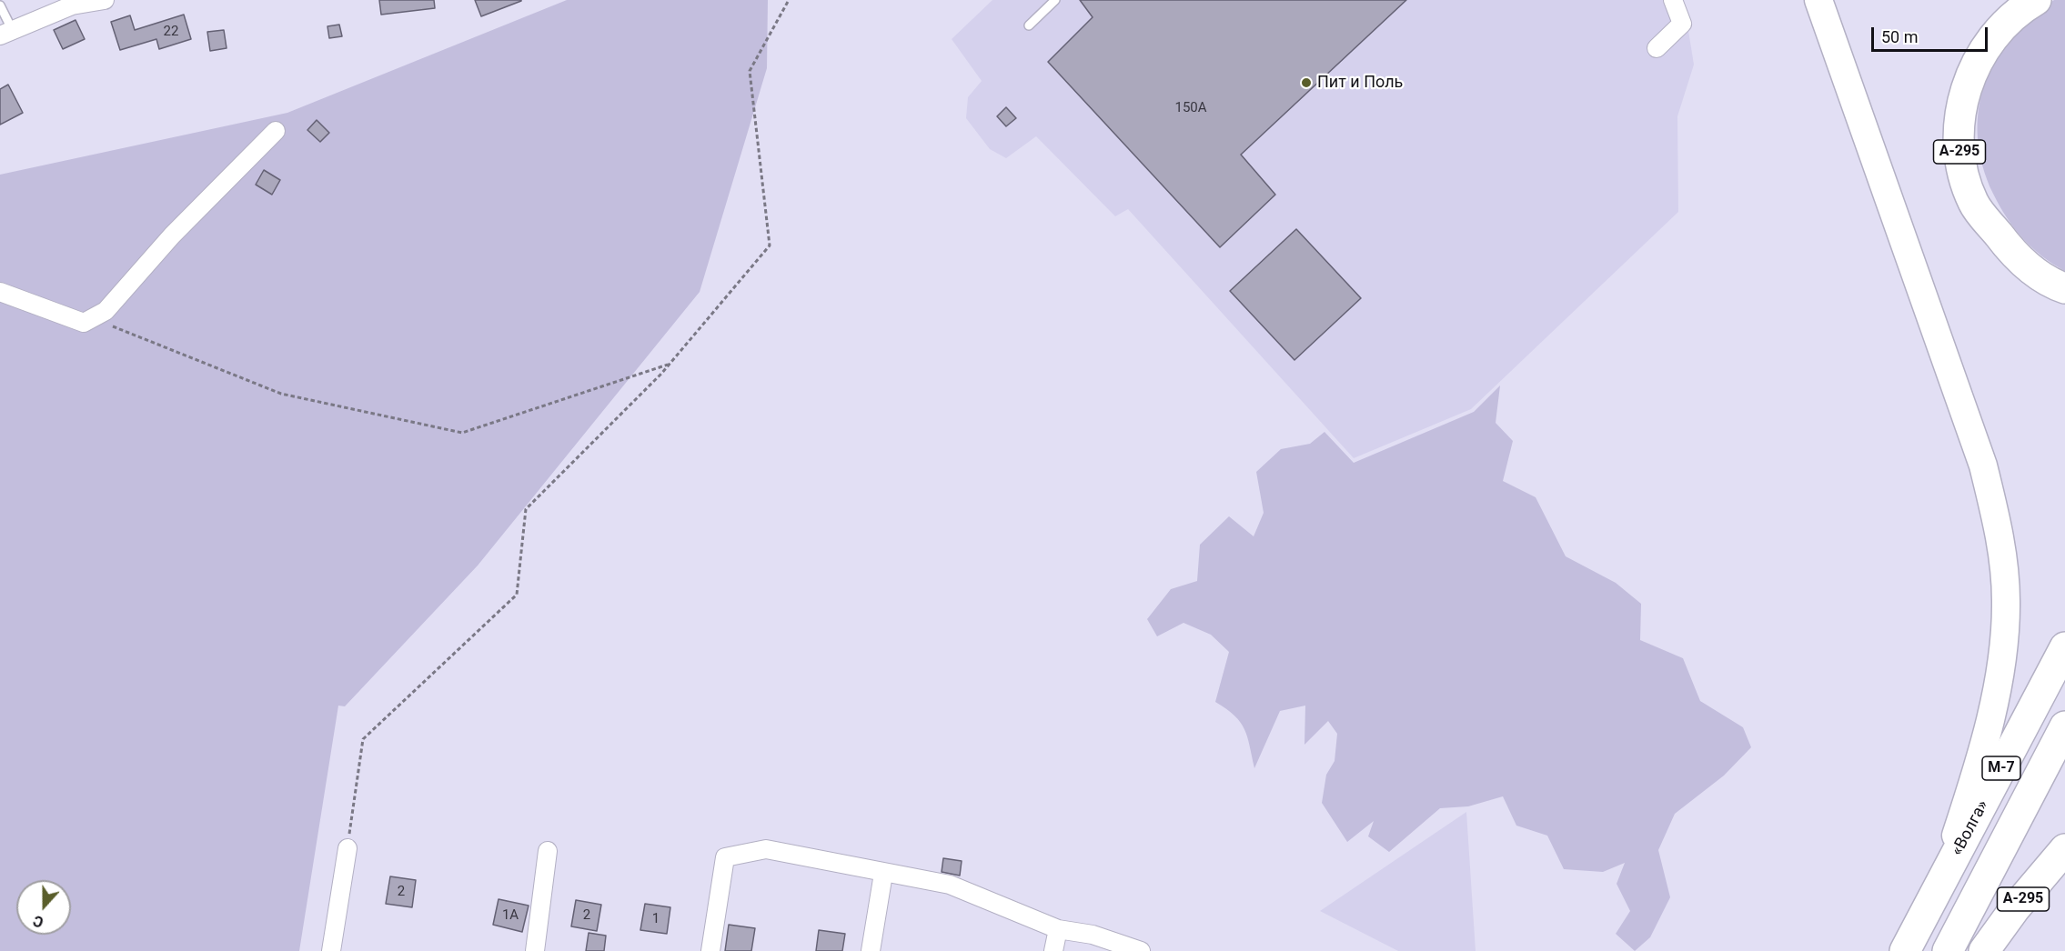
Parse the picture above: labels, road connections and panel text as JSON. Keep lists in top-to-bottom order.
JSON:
{
  "streets": {
    "highway": ["А-295", "М-7", "«Волга»"]
  },
  "places": ["Пит и Поль"],
  "house_numbers": [
    "22",
    "150А",
    "2",
    "1А",
    "2",
    "1"
  ],
  "scale_bar": "50 m",
  "north": "bottom"
}
